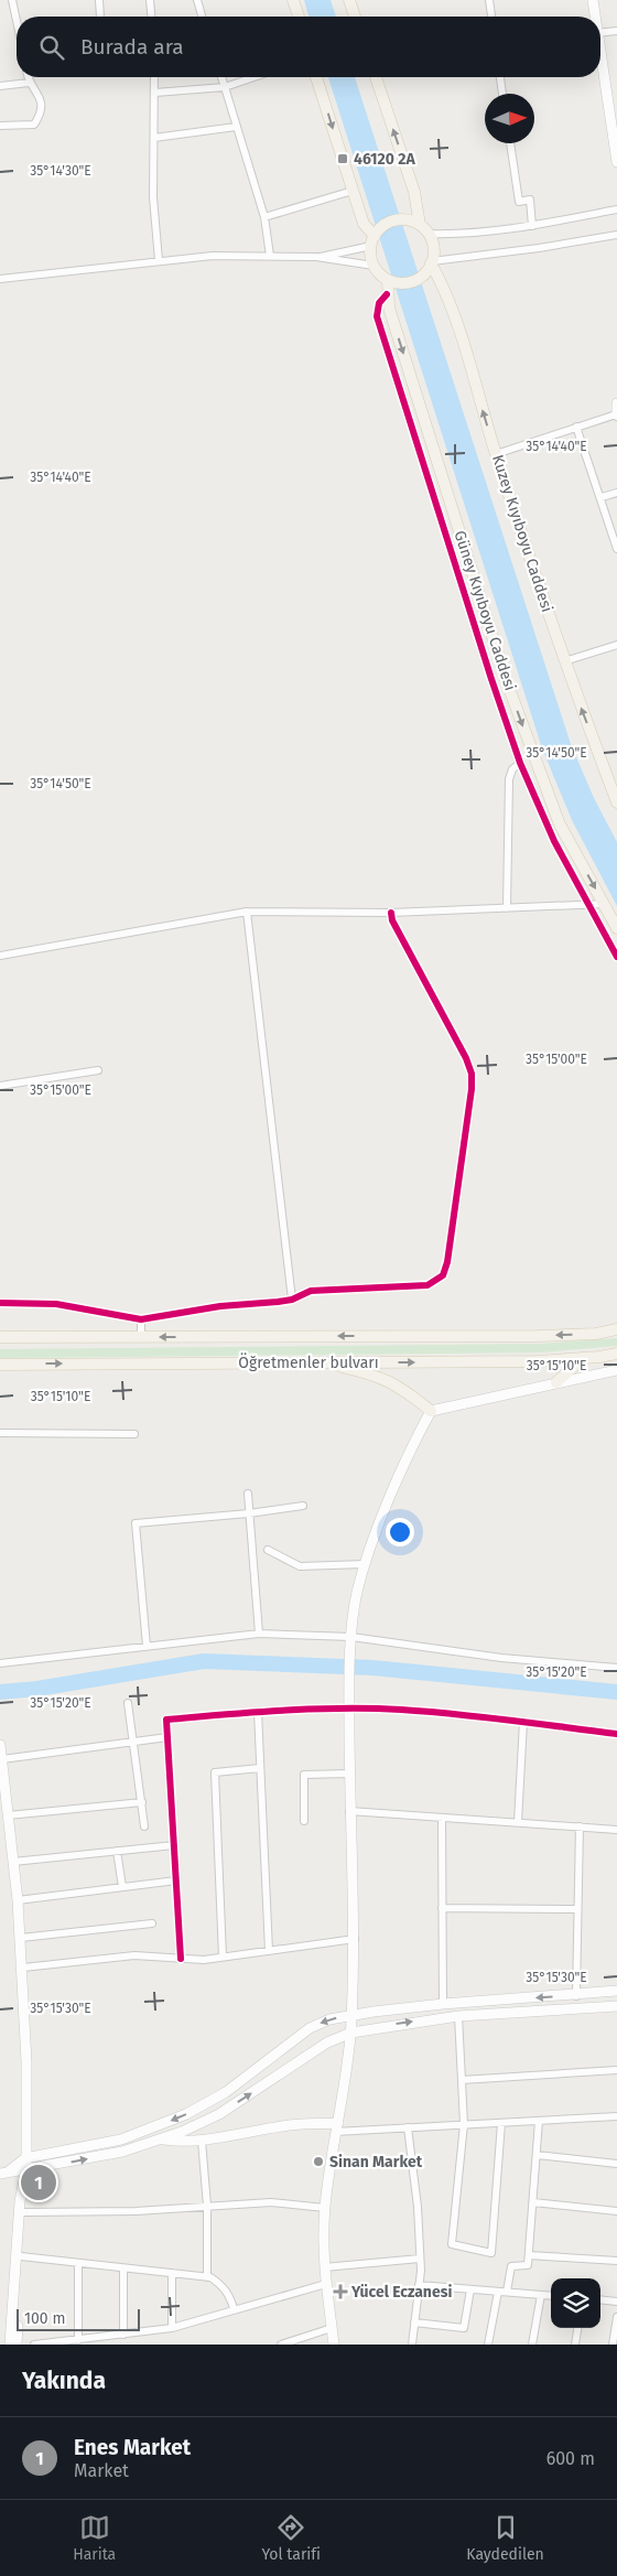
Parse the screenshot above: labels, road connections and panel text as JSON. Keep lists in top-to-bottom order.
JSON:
{
  "streets": {
    "main road": ["Kuzey Kıyıboyu Caddesi", "Güney Kıyıboyu Caddesi", "Öğretmenler bulvarı"]
  },
  "crossings": [
    ["Kuzey Kıyıboyu Caddesi", "Güney Kıyıboyu Caddesi"]
  ],
  "one_way": ["Kuzey Kıyıboyu Caddesi", "Güney Kıyıboyu Caddesi"],
  "places": {
    "transit": ["46120 2A"],
    "other": ["Sinan Market"],
    "health": ["Yücel Eczanesi"]
  },
  "scale_bar": "100 m",
  "north": "right",
  "page": {
    "search": "Burada ara",
    "pins": "1",
    "scale": "100 m",
    "heading": "Yakında",
    "list": [
      {
        "mark": "1",
        "name": "Enes Market",
        "note": "Market",
        "value": "600 m"
      }
    ],
    "nav": ["Harita", "Yol tarifi", "Kaydedilen"]
  },
  "coordinates": [
    "35°14'30\"E",
    "35°14'40\"E",
    "35°14'50\"E",
    "35°15'00\"E",
    "35°15'10\"E",
    "35°15'20\"E",
    "35°15'30\"E"
  ]
}
